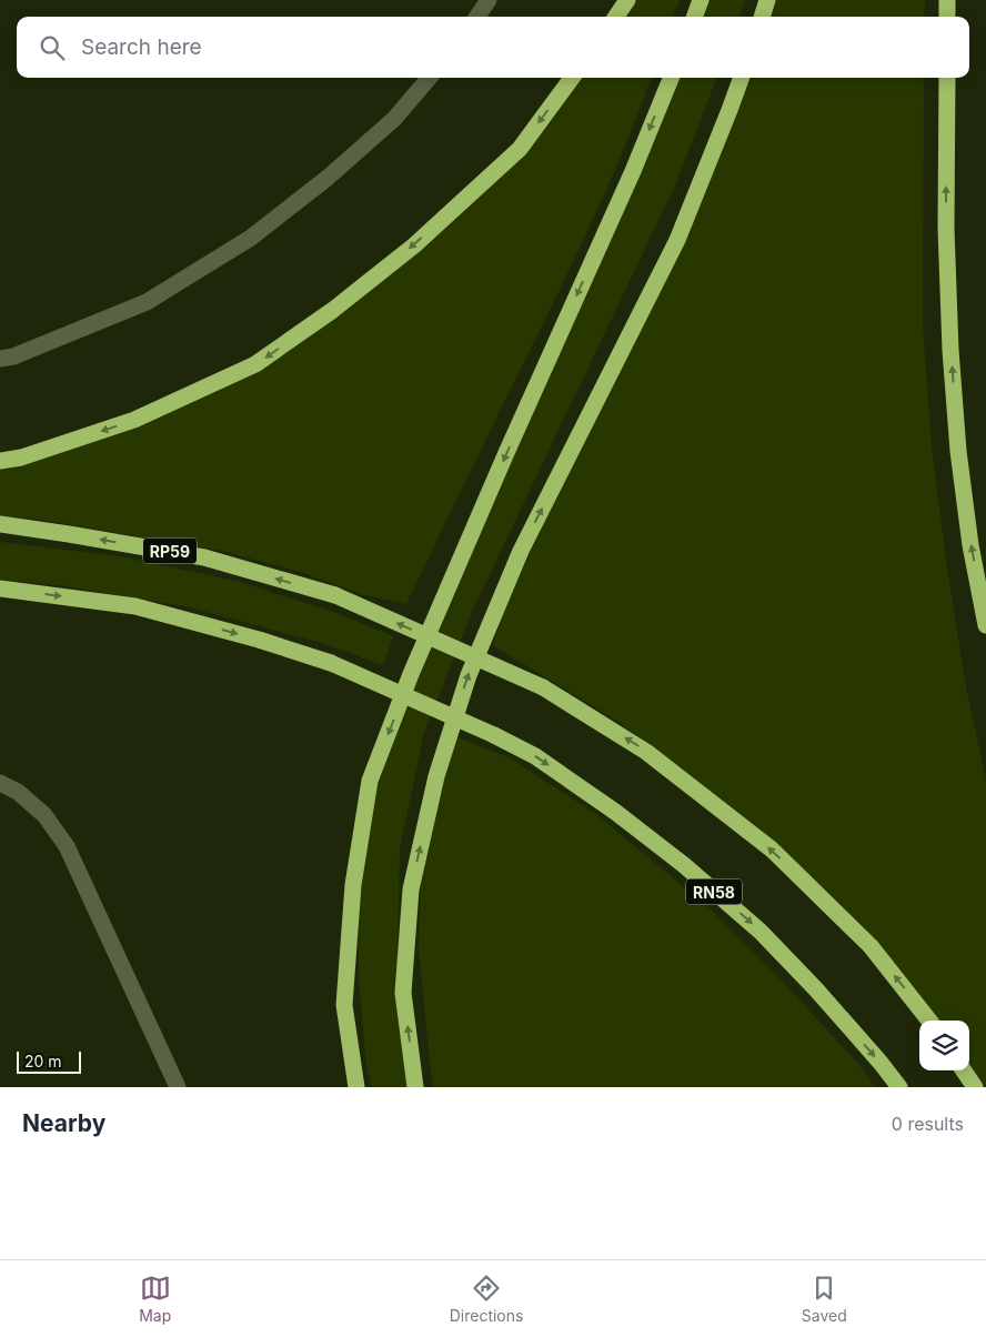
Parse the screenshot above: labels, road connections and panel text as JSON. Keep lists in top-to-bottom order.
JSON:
{
  "streets": {
    "highway": ["RP59", "RN58"]
  },
  "scale_bar": "20 m",
  "page": {
    "search": "Search here",
    "scale": "20 m",
    "heading": ["Nearby", "0 results"],
    "nav": ["Map", "Directions", "Saved"]
  }
}
